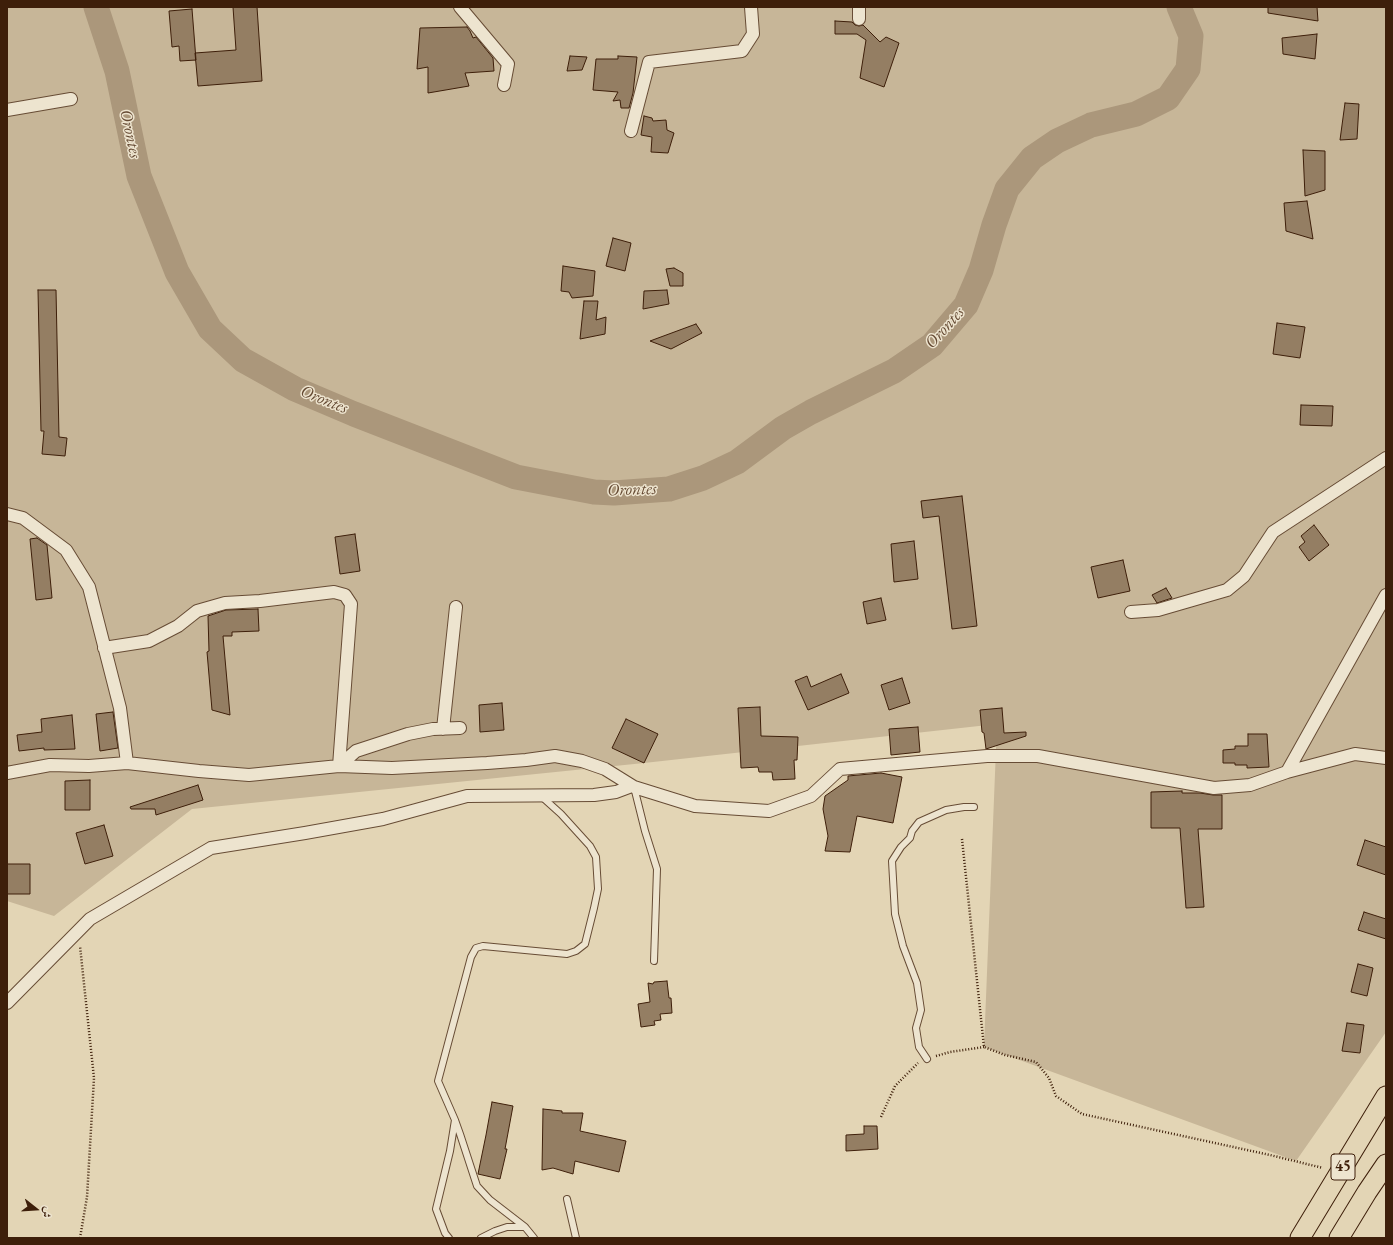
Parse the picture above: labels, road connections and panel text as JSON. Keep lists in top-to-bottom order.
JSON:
{
  "streets": {
    "highway": ["45"]
  },
  "water": ["Orontes"],
  "north": "right"
}
